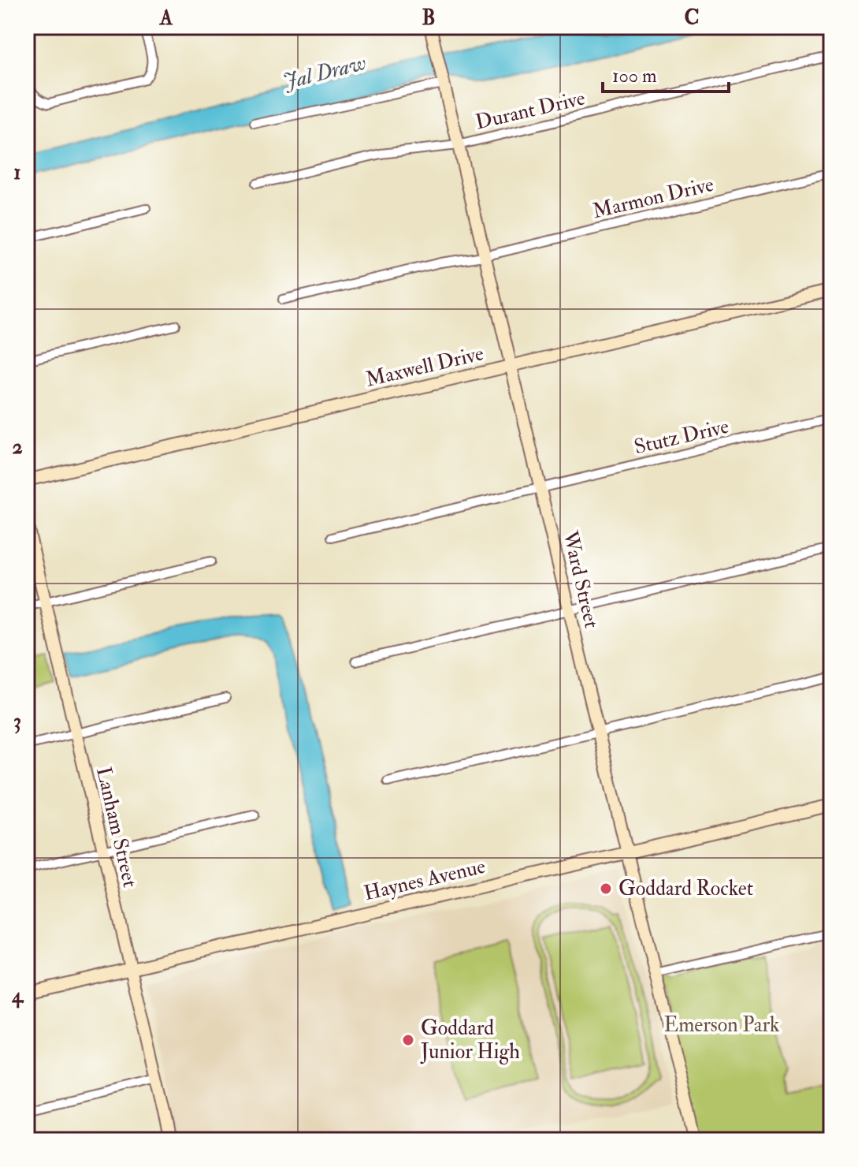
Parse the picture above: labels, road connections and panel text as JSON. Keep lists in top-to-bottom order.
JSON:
{
  "streets": {
    "street": [
      "Durant Drive",
      "Marmon Drive",
      "Maxwell Drive",
      "Stutz Drive",
      "Ward Street",
      "Lanham Street",
      "Haynes Avenue"
    ]
  },
  "crossings": [
    ["Durant Drive", "Ward Street"],
    ["Marmon Drive", "Ward Street"],
    ["Maxwell Drive", "Ward Street"],
    ["Stutz Drive", "Ward Street"],
    ["Ward Street", "Haynes Avenue"],
    ["Lanham Street", "Haynes Avenue"]
  ],
  "water": ["Jal Draw"],
  "parks": ["Emerson Park"],
  "places": ["Goddard Rocket", "Goddard Junior High"],
  "scale_bar": "100 m",
  "grid": {
    "columns": ["A", "B", "C"],
    "rows": [
      "1",
      "2",
      "3",
      "4"
    ]
  }
}
